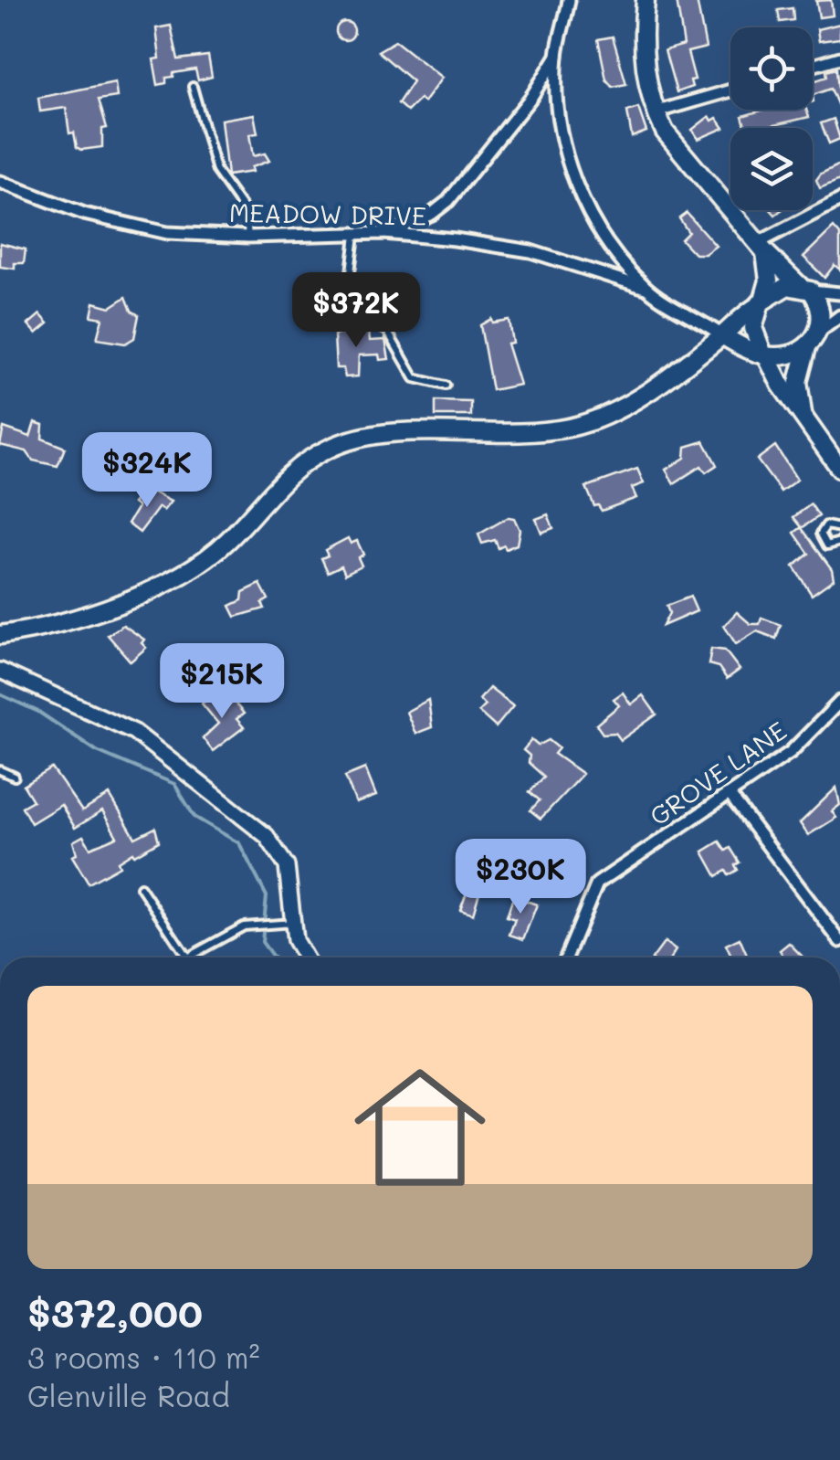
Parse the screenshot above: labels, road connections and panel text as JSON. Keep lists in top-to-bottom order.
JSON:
{
  "streets": {
    "street": ["MEADOW DRIVE", "GROVE LANE"]
  },
  "page": {
    "price": [
      "$372K",
      "$324K",
      "$215K",
      "$230K"
    ],
    "list": [
      {
        "name": "$372,000",
        "note": "3 rooms · 110 m² · Glenville Road"
      }
    ]
  }
}
